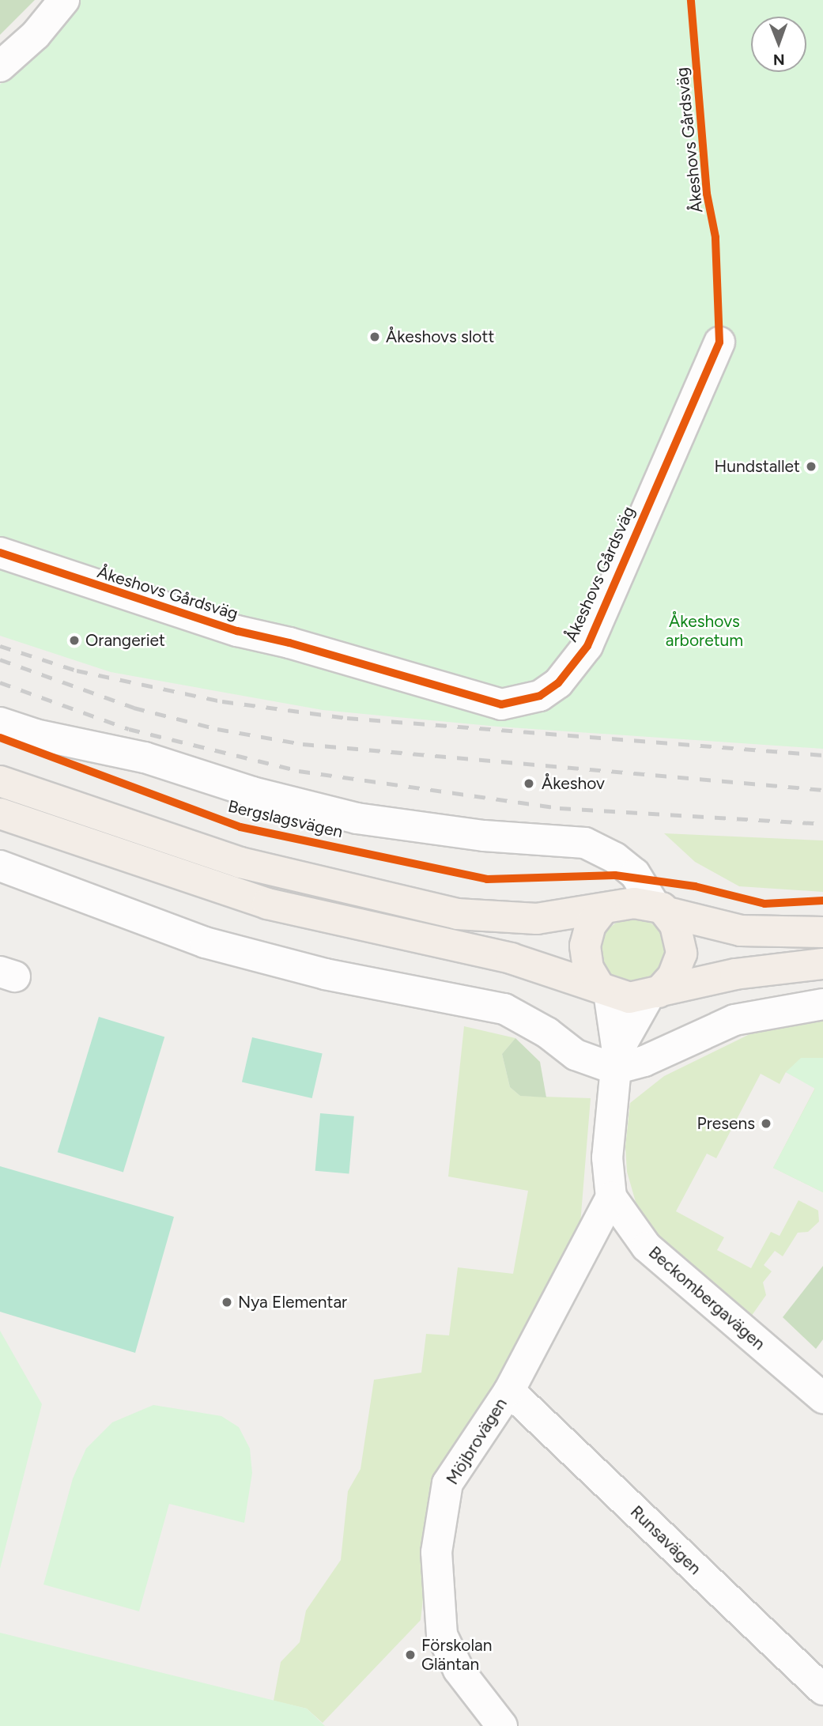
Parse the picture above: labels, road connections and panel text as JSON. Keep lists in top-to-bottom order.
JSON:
{
  "streets": {
    "main road": ["Bergslagsvägen"],
    "street": [
      "Åkeshovs Gårdsväg",
      "Beckombergavägen",
      "Möjbrovägen",
      "Runsavägen"
    ]
  },
  "crossings": [
    ["Bergslagsvägen", "Beckombergavägen"],
    ["Beckombergavägen", "Möjbrovägen"],
    ["Möjbrovägen", "Runsavägen"]
  ],
  "parks": ["Åkeshovs arboretum"],
  "places": [
    "Åkeshovs slott",
    "Hundstallet",
    "Orangeriet",
    "Åkeshov",
    "Presens",
    "Nya Elementar",
    "Förskolan Gläntan"
  ],
  "north": "bottom"
}
